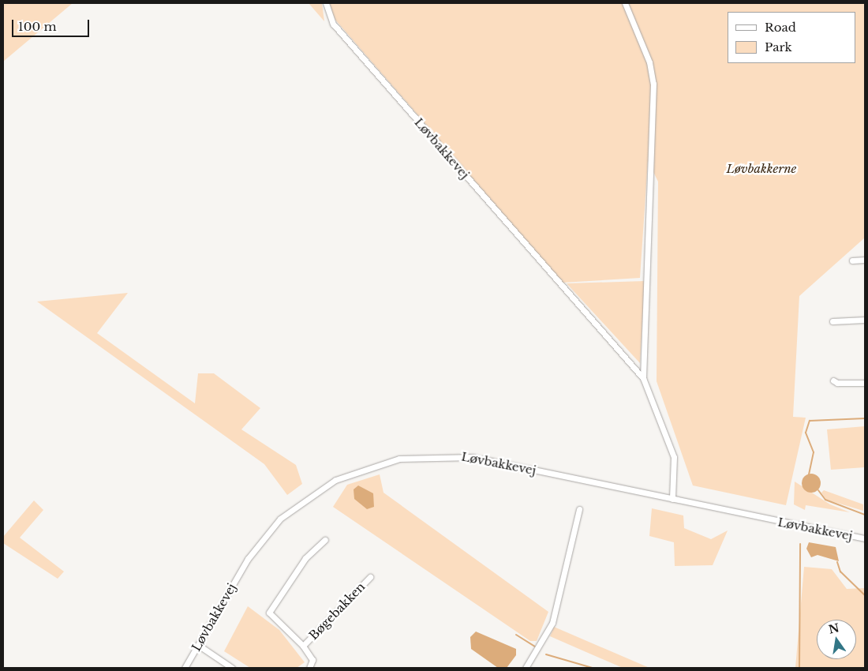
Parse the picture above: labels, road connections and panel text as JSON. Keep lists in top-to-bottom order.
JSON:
{
  "streets": {
    "street": ["Løvbakkevej", "Bøgebakken"]
  },
  "parks": ["Løvbakkerne"],
  "legend": ["Road", "Park"],
  "scale_bar": "100 m",
  "north": "top"
}
